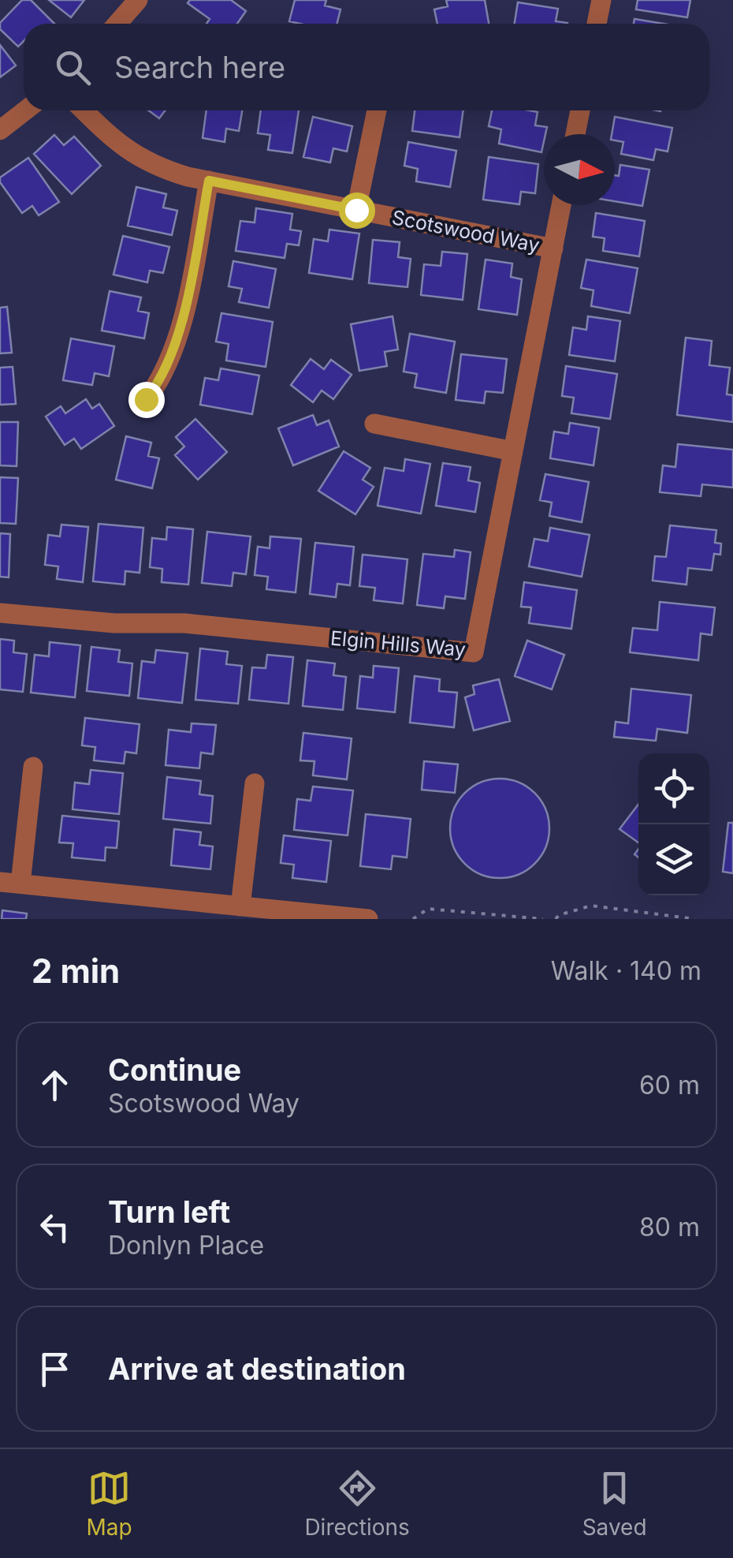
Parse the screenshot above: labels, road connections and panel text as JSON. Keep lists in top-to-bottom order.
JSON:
{
  "streets": {
    "street": ["Scotswood Way", "Elgin Hills Way"]
  },
  "crossings": [
    ["Scotswood Way", "Elgin Hills Way"]
  ],
  "north": "right",
  "page": {
    "search": "Search here",
    "heading": ["2 min", "Walk · 140 m"],
    "list": [
      ["Continue", "Scotswood Way", "60 m"],
      ["Turn left", "Donlyn Place", "80 m"],
      "Arrive at destination"
    ],
    "nav": ["Map", "Directions", "Saved"]
  }
}
